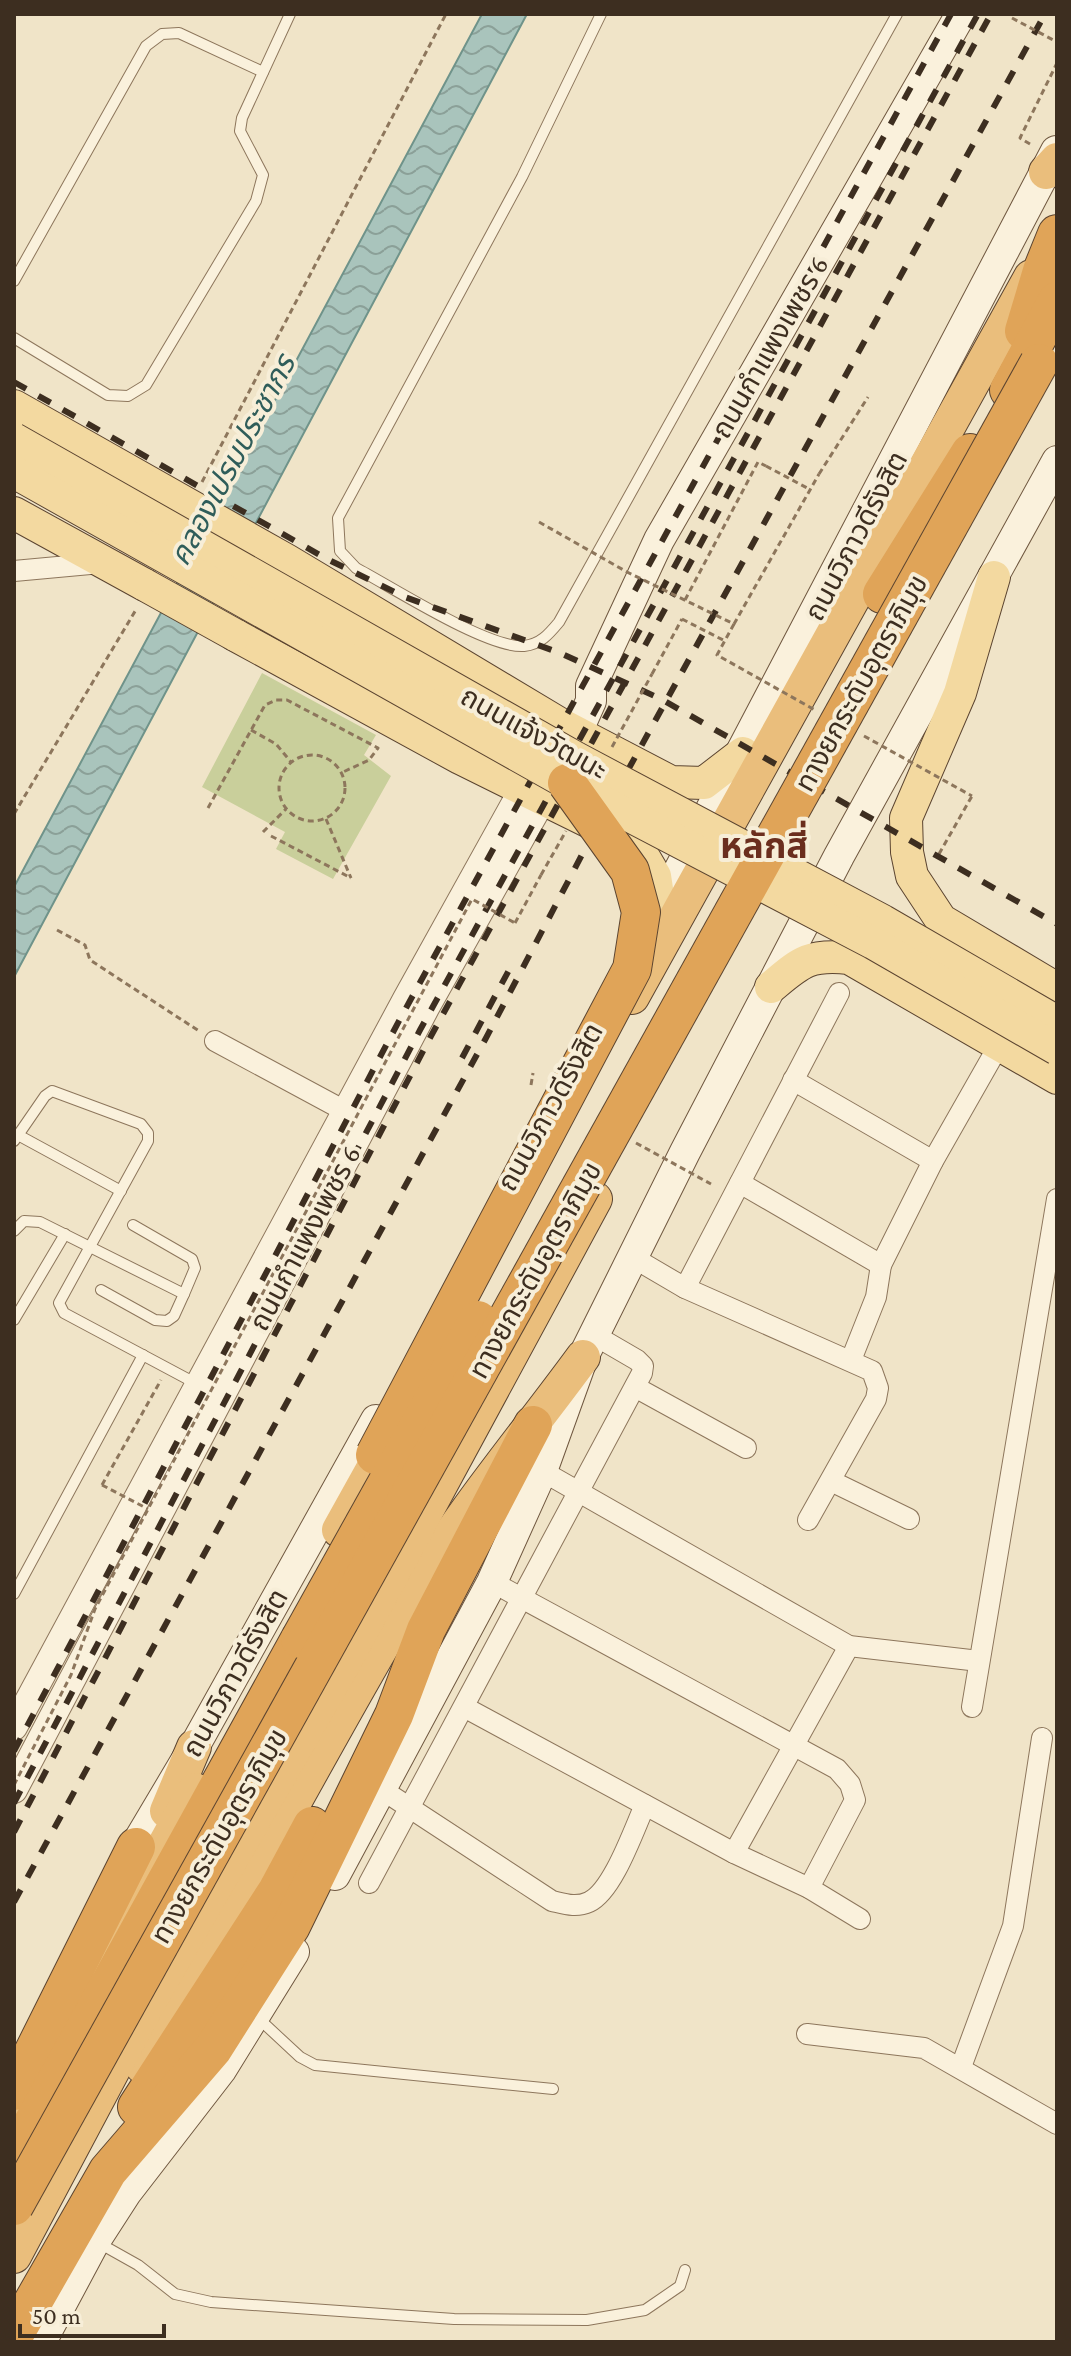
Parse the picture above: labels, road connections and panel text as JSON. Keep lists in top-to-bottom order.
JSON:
{
  "streets": {
    "highway": ["ถนนวิภาวดีรังสิต", "ทางยกระดับอุตราภิมุข"],
    "main road": ["ถนนกำแพงเพชร 6", "ถนนแจ้งวัฒนะ"]
  },
  "crossings": [
    ["ถนนกำแพงเพชร 6", "ถนนแจ้งวัฒนะ"],
    ["ถนนวิภาวดีรังสิต", "ถนนแจ้งวัฒนะ"]
  ],
  "districts": ["หลักสี่"],
  "water": ["คลองเปรมประชากร"],
  "scale_bar": "50 m"
}
